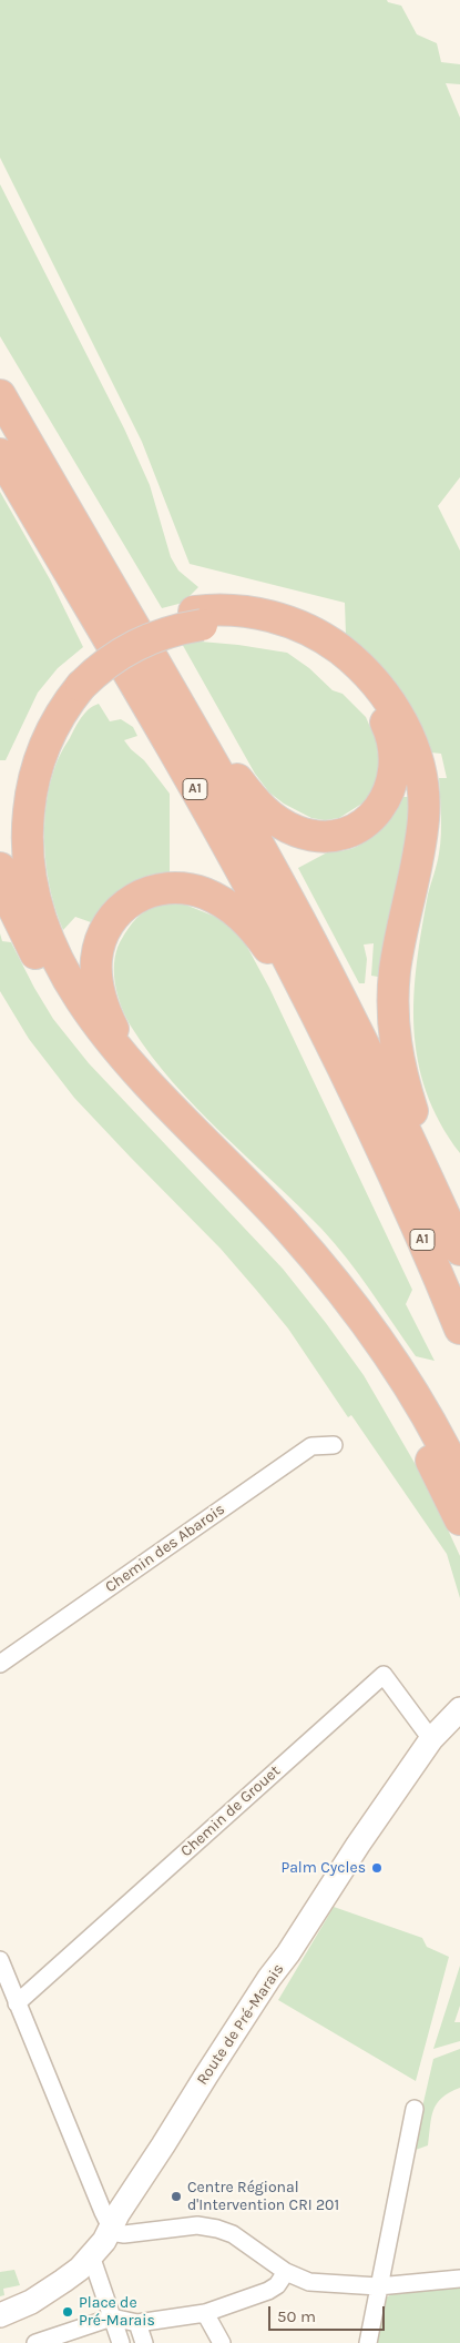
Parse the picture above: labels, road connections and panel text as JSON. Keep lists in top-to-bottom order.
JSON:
{
  "streets": {
    "highway": ["A1"],
    "street": ["Chemin des Abarois", "Chemin de Grouet", "Route de Pré-Marais"]
  },
  "crossings": [
    ["Chemin de Grouet", "Route de Pré-Marais"]
  ],
  "places": ["Palm Cycles", "Centre Régional d'Intervention CRI 201", "Place de Pré-Marais"],
  "scale_bar": "50 m"
}
